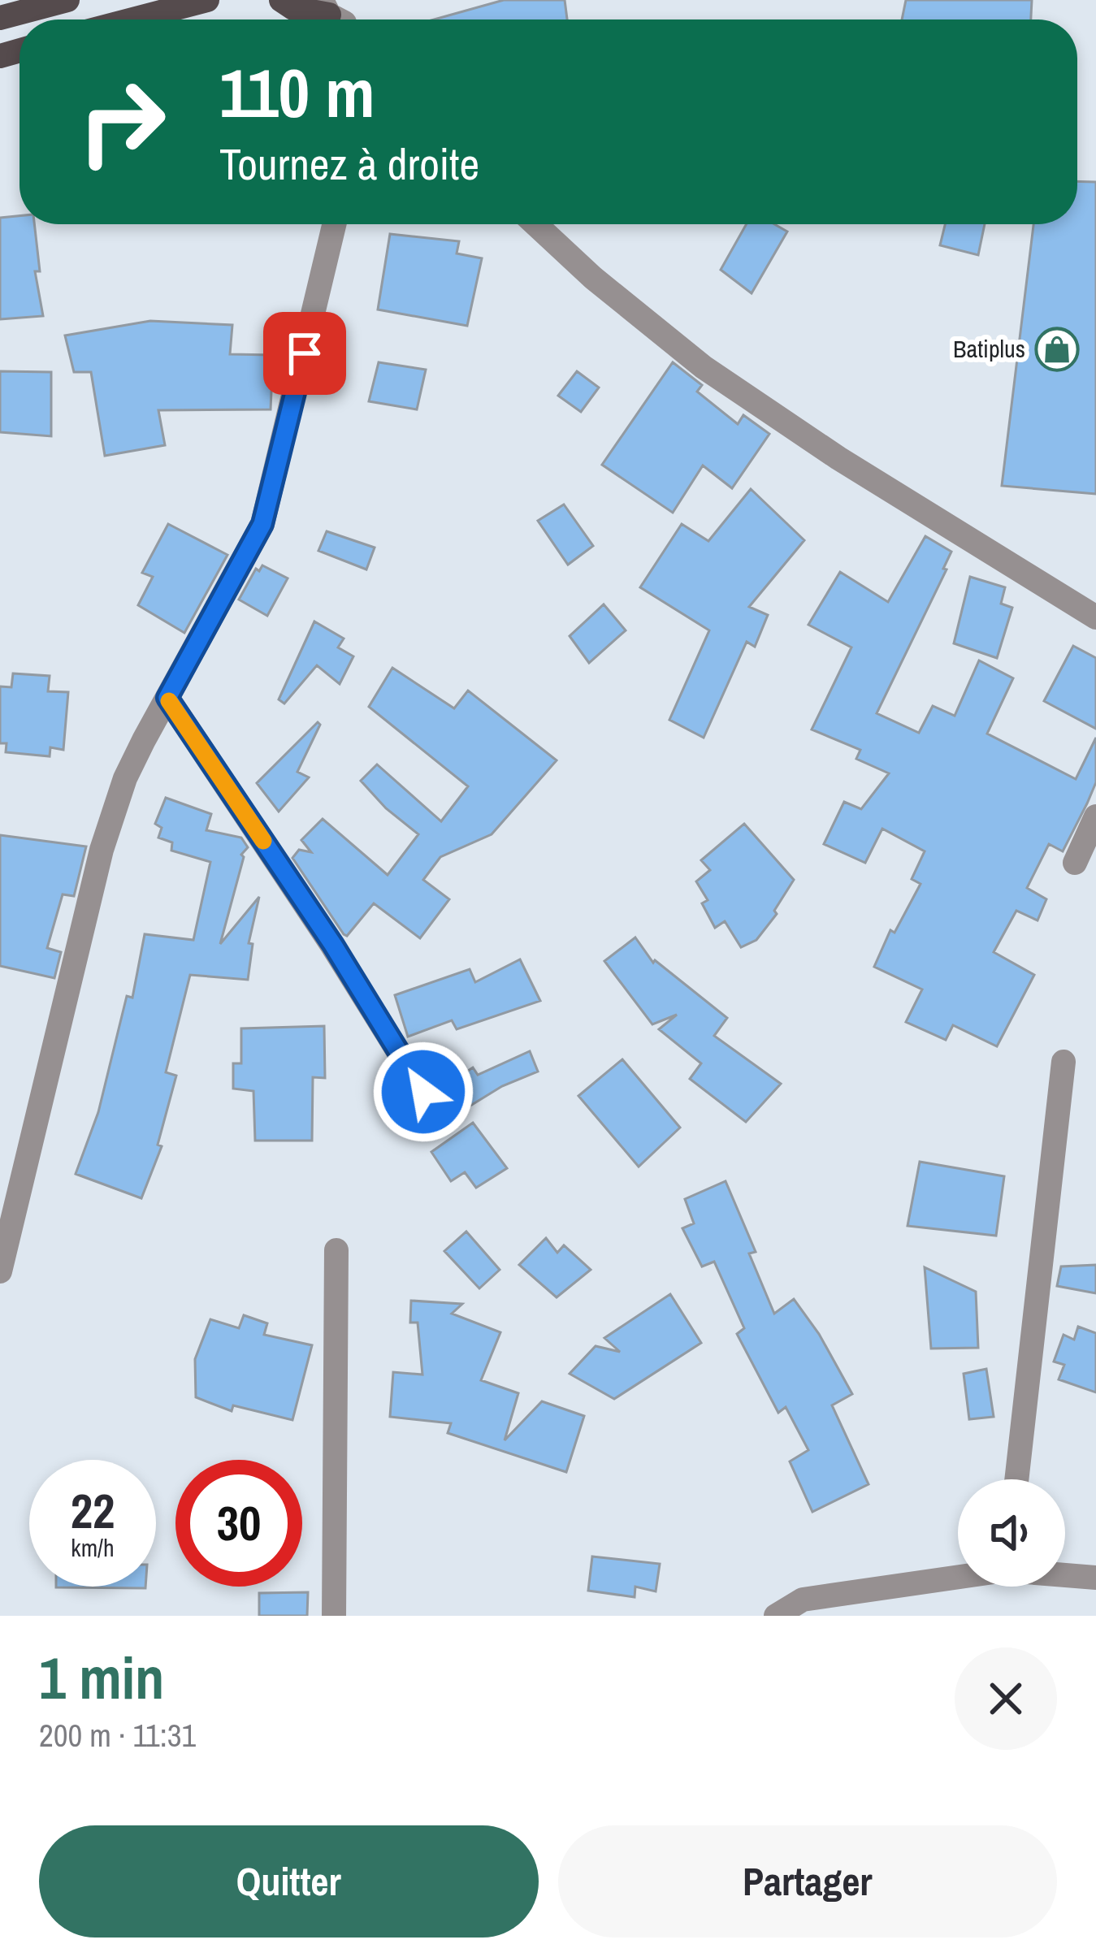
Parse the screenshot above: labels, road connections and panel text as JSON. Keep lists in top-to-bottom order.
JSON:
{
  "places": {
    "shop": ["Batiplus"]
  },
  "page": {
    "turn": ["110 m", "Tournez à droite"],
    "speed": "22 km/h",
    "limit": "30",
    "heading": ["1 min", "200 m · 11:31"],
    "buttons": ["Quitter", "Partager"]
  }
}
